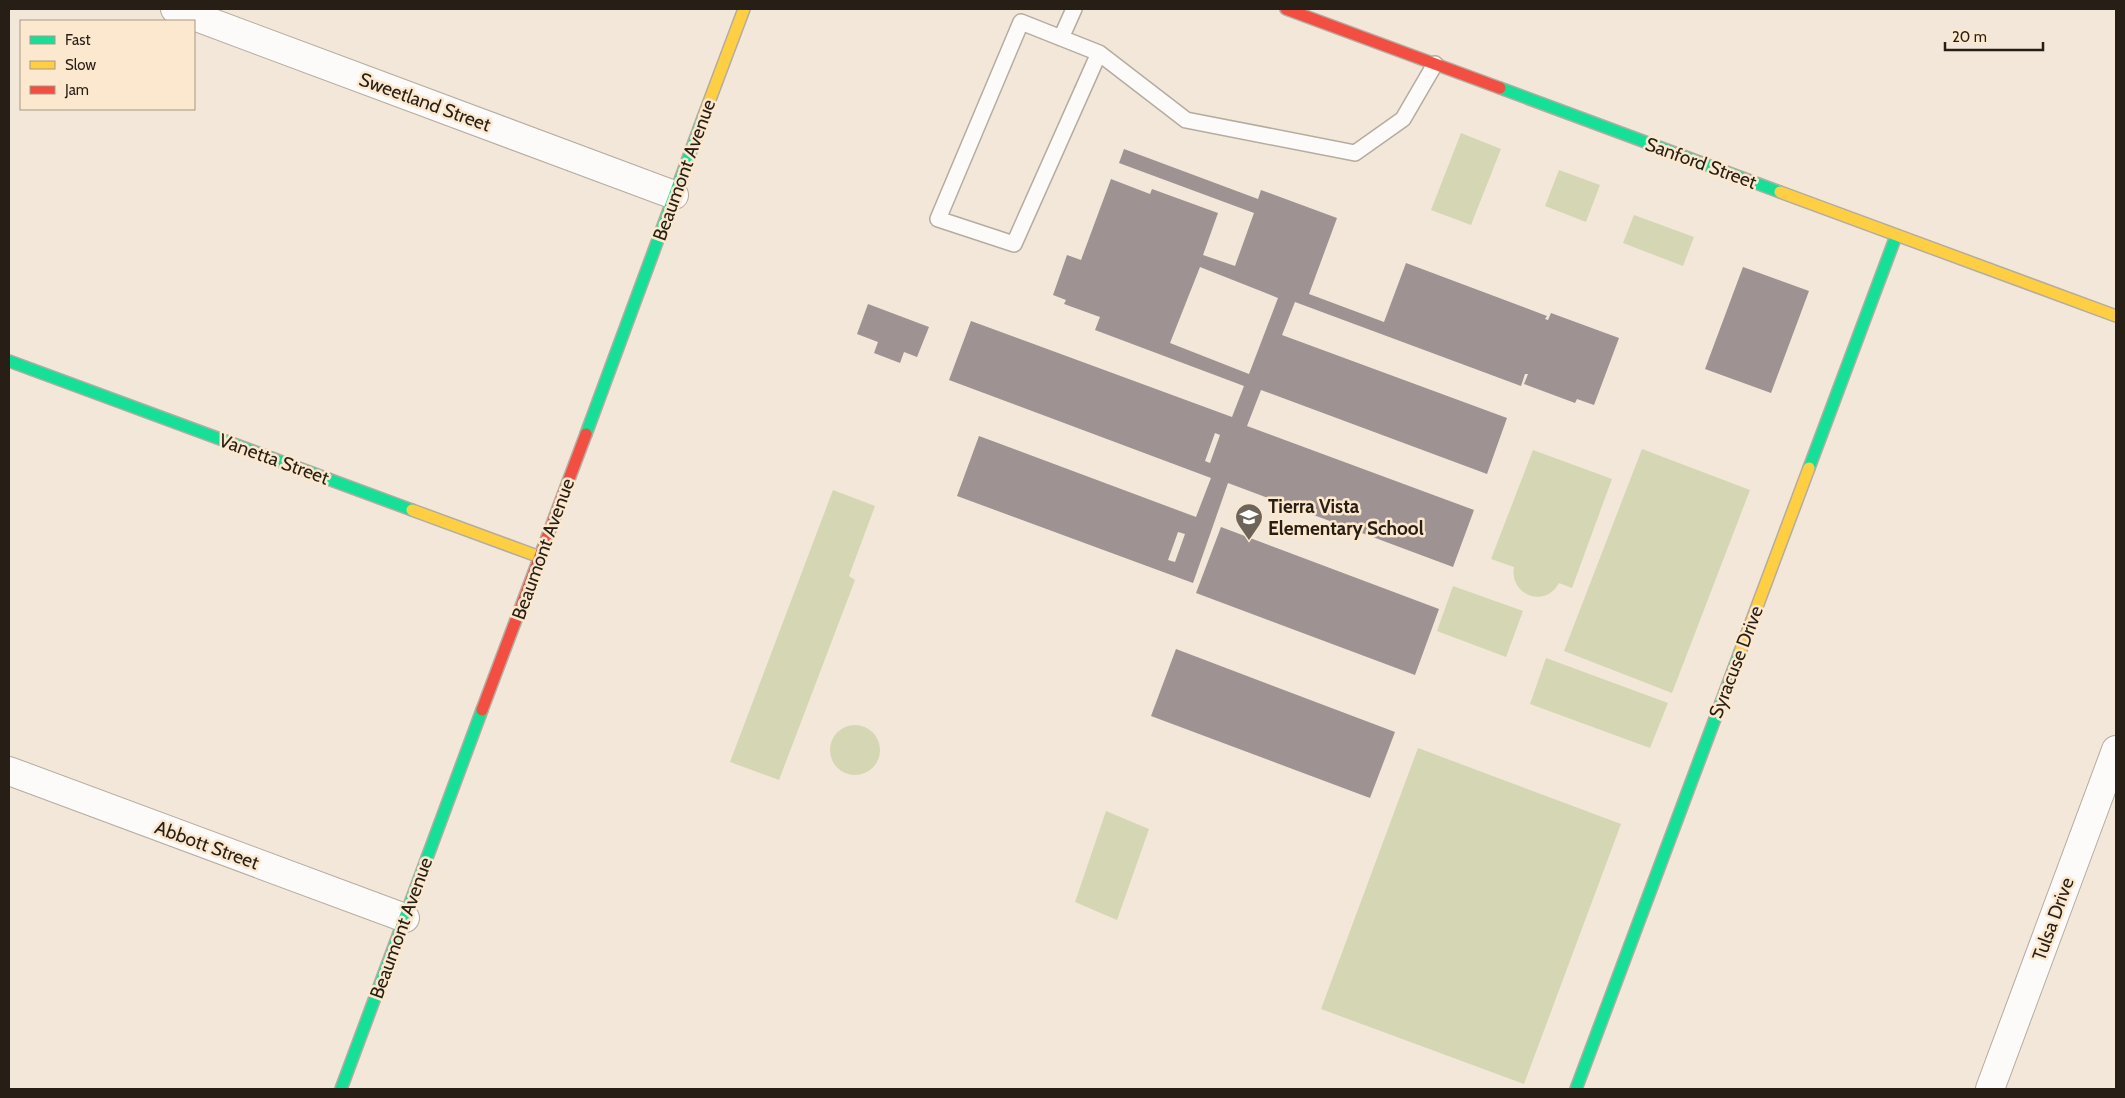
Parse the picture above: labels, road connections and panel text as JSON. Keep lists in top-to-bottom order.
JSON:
{
  "streets": {
    "street": [
      "Sweetland Street",
      "Sanford Street",
      "Beaumont Avenue",
      "Vanetta Street",
      "Syracuse Drive",
      "Abbott Street",
      "Tulsa Drive"
    ]
  },
  "crossings": [
    ["Sweetland Street", "Beaumont Avenue"],
    ["Sanford Street", "Syracuse Drive"],
    ["Beaumont Avenue", "Vanetta Street"],
    ["Beaumont Avenue", "Abbott Street"]
  ],
  "places": {
    "school or university": ["Tierra Vista Elementary School"]
  },
  "legend": ["Fast", "Slow", "Jam"],
  "scale_bar": "20 m"
}
